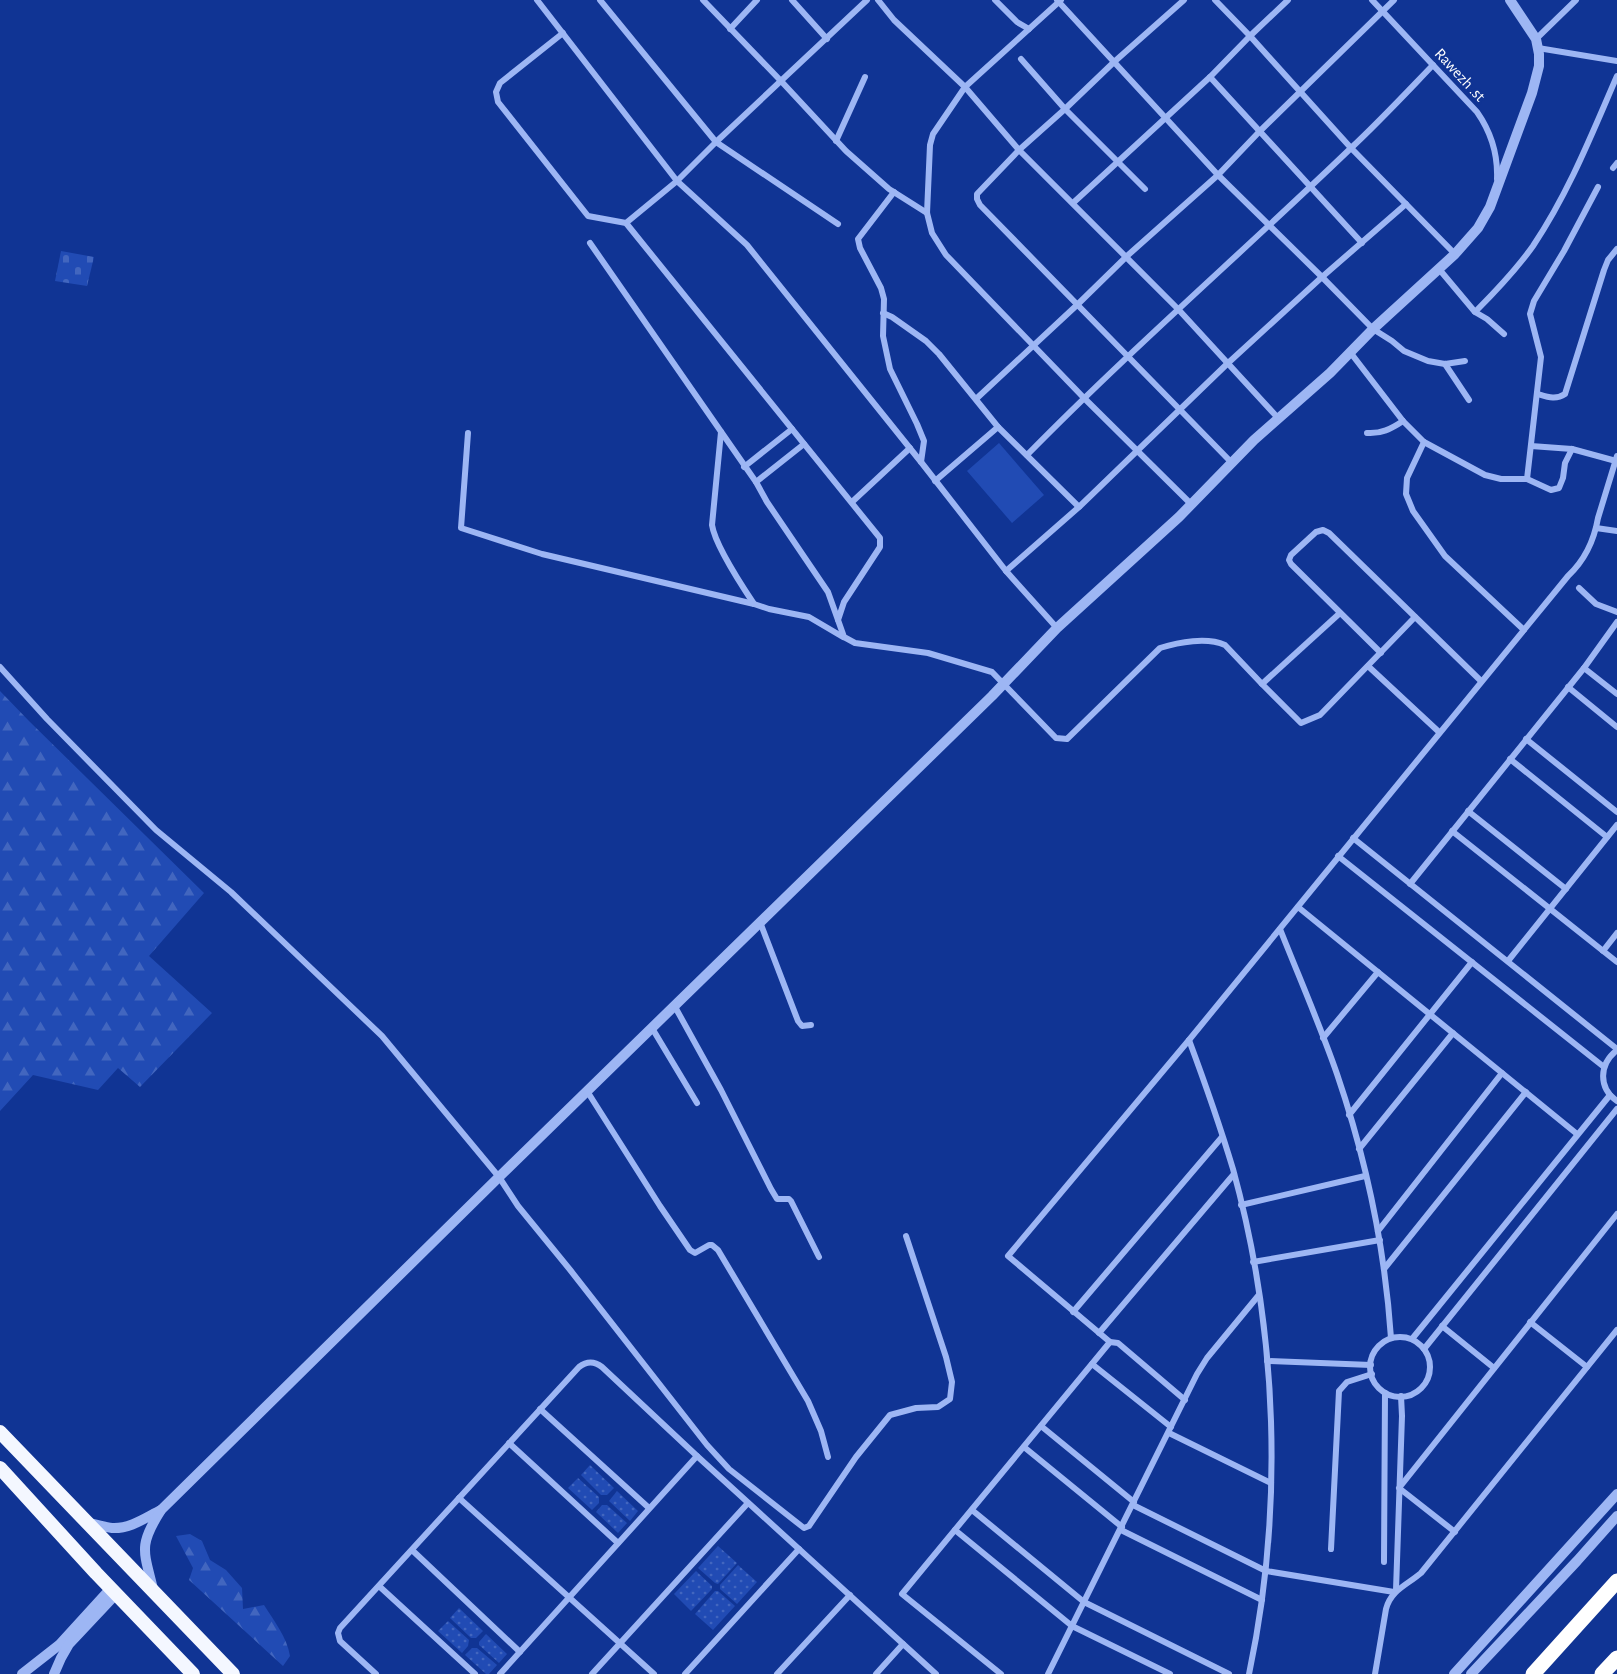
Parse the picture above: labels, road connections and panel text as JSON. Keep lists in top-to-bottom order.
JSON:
{
  "streets": {
    "street": ["Rawezh .st"]
  }
}
